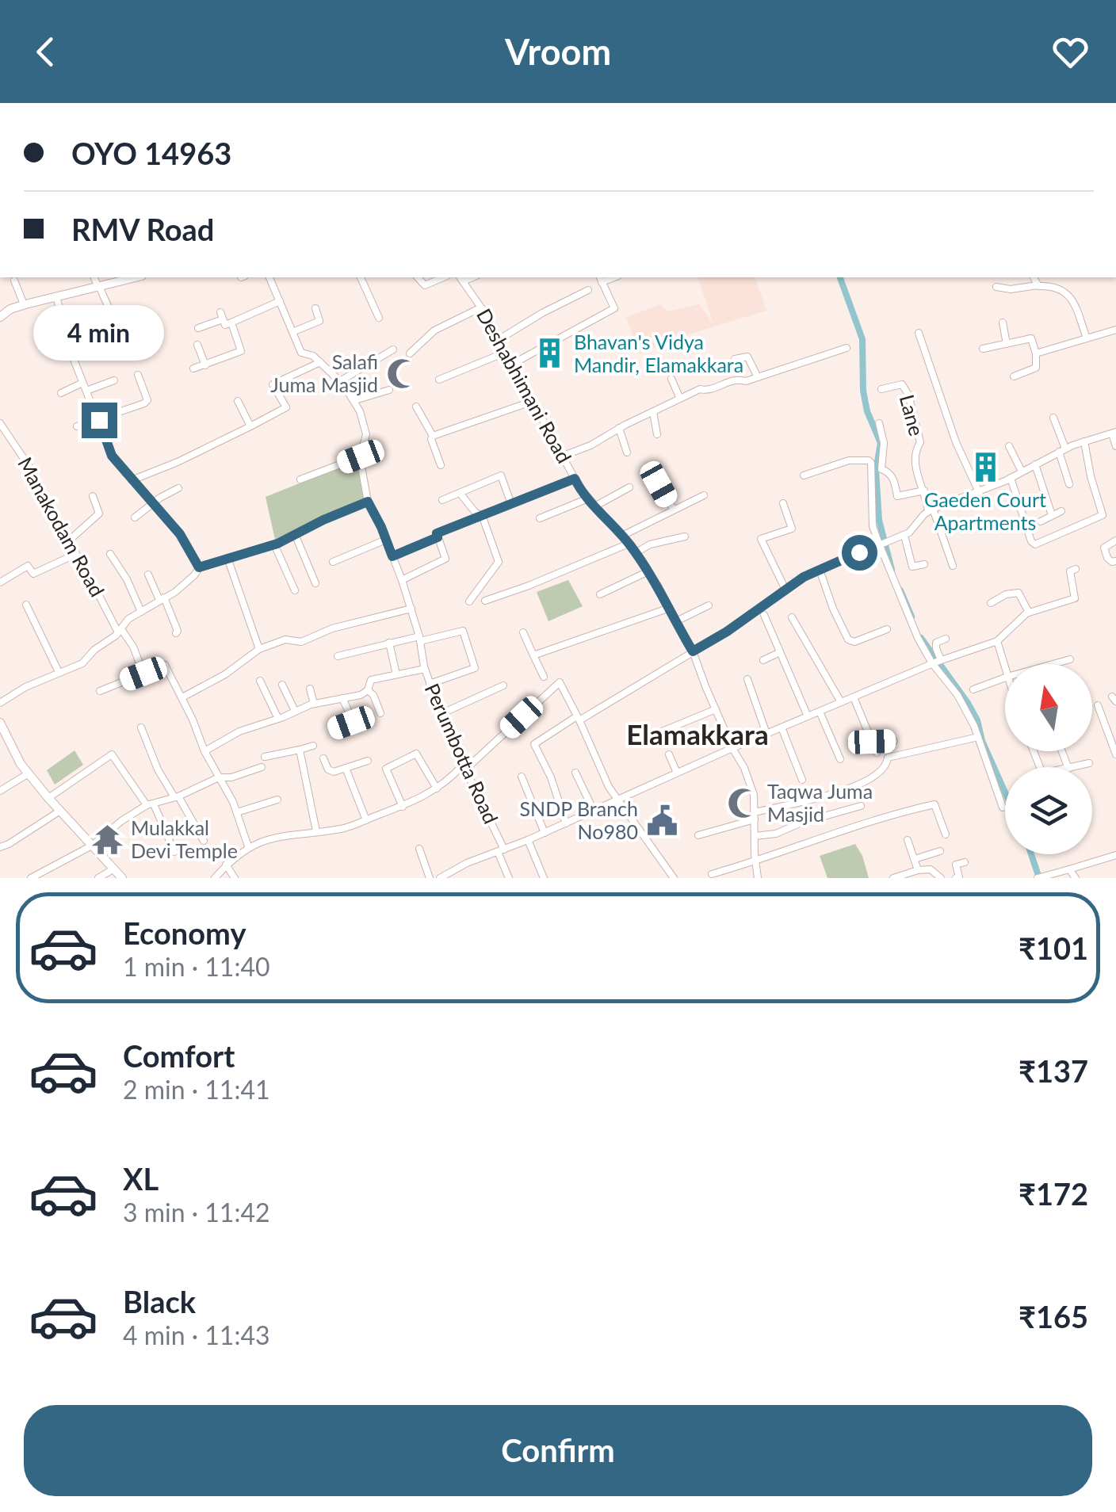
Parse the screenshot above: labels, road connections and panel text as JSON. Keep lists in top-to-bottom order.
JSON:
{
  "streets": {
    "street": [
      "Deshabhimani Road",
      "Lane",
      "Manakodam Road",
      "Perumbotta Road"
    ]
  },
  "districts": ["Elamakkara"],
  "places": {
    "building": ["Bhavan's Vidya Mandir, Elamakkara", "Gaeden Court Apartments"],
    "mosque": ["Salafi Juma Masjid", "Taqwa Juma Masjid"],
    "public building": ["SNDP Branch No980"],
    "temple": ["Mulakkal Devi Temple"]
  },
  "north": "top",
  "page": {
    "header": "Vroom",
    "banner": ["OYO 14963", "RMV Road"],
    "bubble": "4 min",
    "list": [
      {
        "name": "Economy",
        "note": "1 min · 11:40",
        "value": "₹101"
      },
      {
        "name": "Comfort",
        "note": "2 min · 11:41",
        "value": "₹137"
      },
      {
        "name": "XL",
        "note": "3 min · 11:42",
        "value": "₹172"
      },
      {
        "name": "Black",
        "note": "4 min · 11:43",
        "value": "₹165"
      }
    ],
    "buttons": "Confirm"
  }
}
